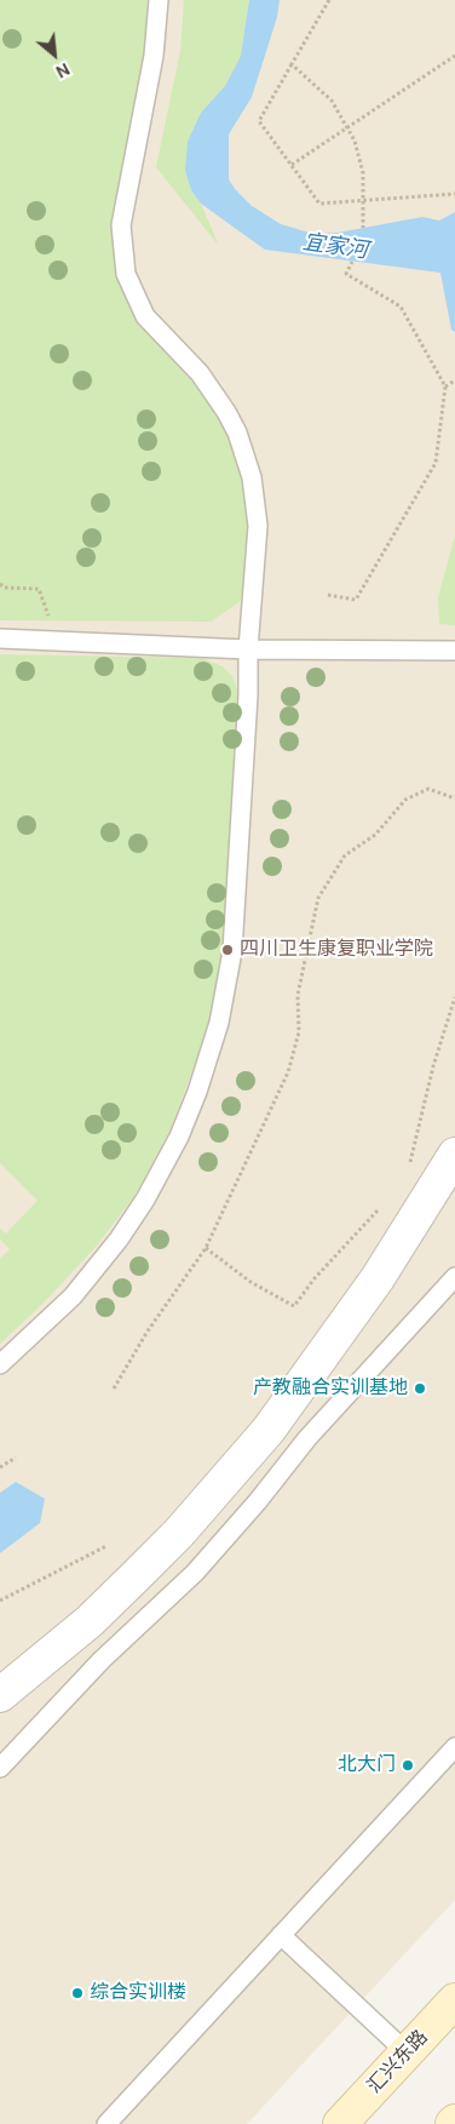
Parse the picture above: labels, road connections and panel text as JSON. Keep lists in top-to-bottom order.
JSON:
{
  "streets": {
    "main road": ["汇兴东路"]
  },
  "water": ["宜家河"],
  "places": [
    "四川卫生康复职业学院",
    "产教融合实训基地",
    "北大门",
    "综合实训楼"
  ],
  "north": "bottom right"
}
